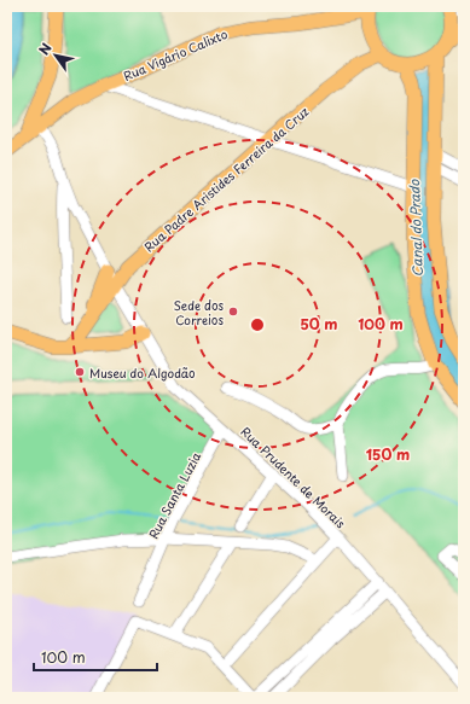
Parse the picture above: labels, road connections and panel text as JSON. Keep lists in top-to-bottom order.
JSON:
{
  "streets": {
    "main road": ["Rua Vigário Calixto", "Rua Padre Aristides Ferreira da Cruz"],
    "street": ["Rua Prudente de Morais", "Rua Santa Luzia"]
  },
  "crossings": [
    ["Rua Vigário Calixto", "Rua Prudente de Morais"],
    ["Rua Padre Aristides Ferreira da Cruz", "Rua Prudente de Morais"],
    ["Rua Prudente de Morais", "Rua Santa Luzia"]
  ],
  "water": ["Canal do Prado"],
  "places": ["Sede dos Correios", "Museu do Algodão"],
  "scale_bar": "100 m",
  "north": "top left",
  "rings": ["50 m", "100 m", "150 m"]
}
